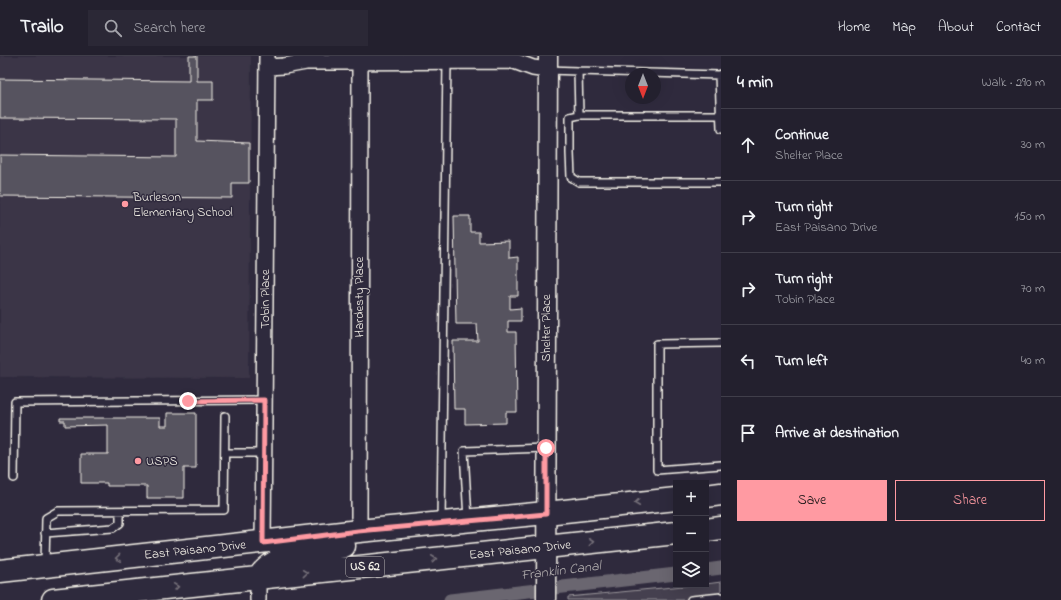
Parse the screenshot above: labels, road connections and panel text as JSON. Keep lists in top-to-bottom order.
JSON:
{
  "streets": {
    "main road": ["East Paisano Drive", "US 62"],
    "street": ["Hardesty Place", "Tobin Place", "Shelter Place"]
  },
  "crossings": [
    ["Hardesty Place", "East Paisano Drive"],
    ["Tobin Place", "East Paisano Drive"],
    ["Shelter Place", "East Paisano Drive"]
  ],
  "water": ["Franklin Canal"],
  "places": ["Burleson Elementary School", "USPS"],
  "north": "bottom",
  "page": {
    "header": "Trailo",
    "search": "Search here",
    "nav": [
      "Home",
      "Map",
      "About",
      "Contact"
    ],
    "heading": ["4 min", "Walk · 290 m"],
    "list": [
      ["Continue", "Shelter Place", "30 m"],
      ["Turn right", "East Paisano Drive", "150 m"],
      ["Turn right", "Tobin Place", "70 m"],
      ["Turn left", "40 m"],
      "Arrive at destination"
    ],
    "buttons": ["Save", "Share"],
    "map_buttons": ["+", "−"]
  }
}
